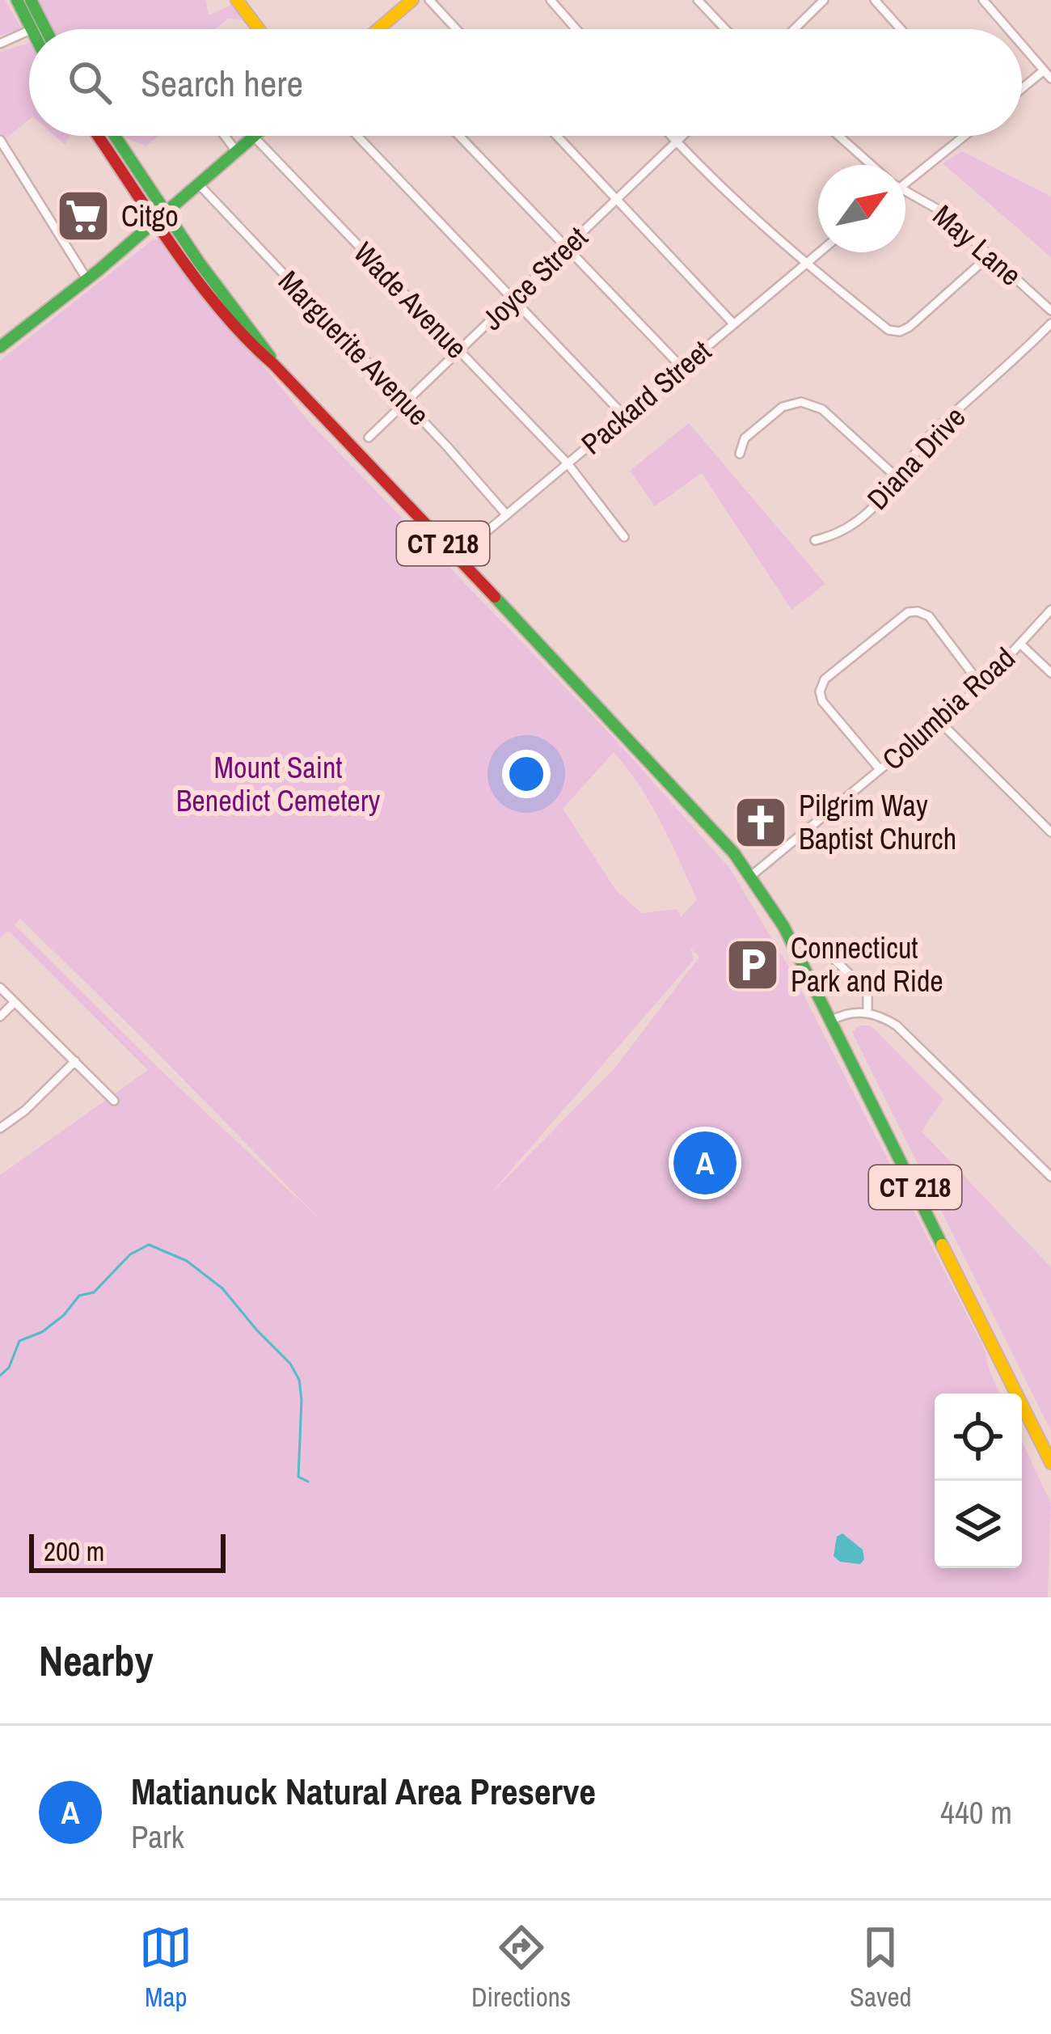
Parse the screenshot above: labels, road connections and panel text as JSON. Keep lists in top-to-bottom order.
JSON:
{
  "streets": {
    "main road": ["CT 218"],
    "street": [
      "May Lane",
      "Joyce Street",
      "Wade Avenue",
      "Marguerite Avenue",
      "Packard Street",
      "Diana Drive",
      "Columbia Road"
    ]
  },
  "crossings": [
    ["Joyce Street", "Wade Avenue"],
    ["Joyce Street", "Marguerite Avenue"],
    ["Wade Avenue", "Packard Street"],
    ["Marguerite Avenue", "Packard Street"],
    ["Packard Street", "CT 218"],
    ["CT 218", "Columbia Road"]
  ],
  "parks": ["Mount Saint Benedict Cemetery"],
  "places": {
    "supermarket": ["Citgo"],
    "church": ["Pilgrim Way Baptist Church"],
    "parking": ["Connecticut Park and Ride"]
  },
  "scale_bar": "200 m",
  "north": "top right",
  "page": {
    "search": "Search here",
    "pins": "A",
    "scale": "200 m",
    "heading": "Nearby",
    "list": [
      {
        "mark": "A",
        "name": "Matianuck Natural Area Preserve",
        "note": "Park",
        "value": "440 m"
      }
    ],
    "nav": ["Map", "Directions", "Saved"]
  }
}
